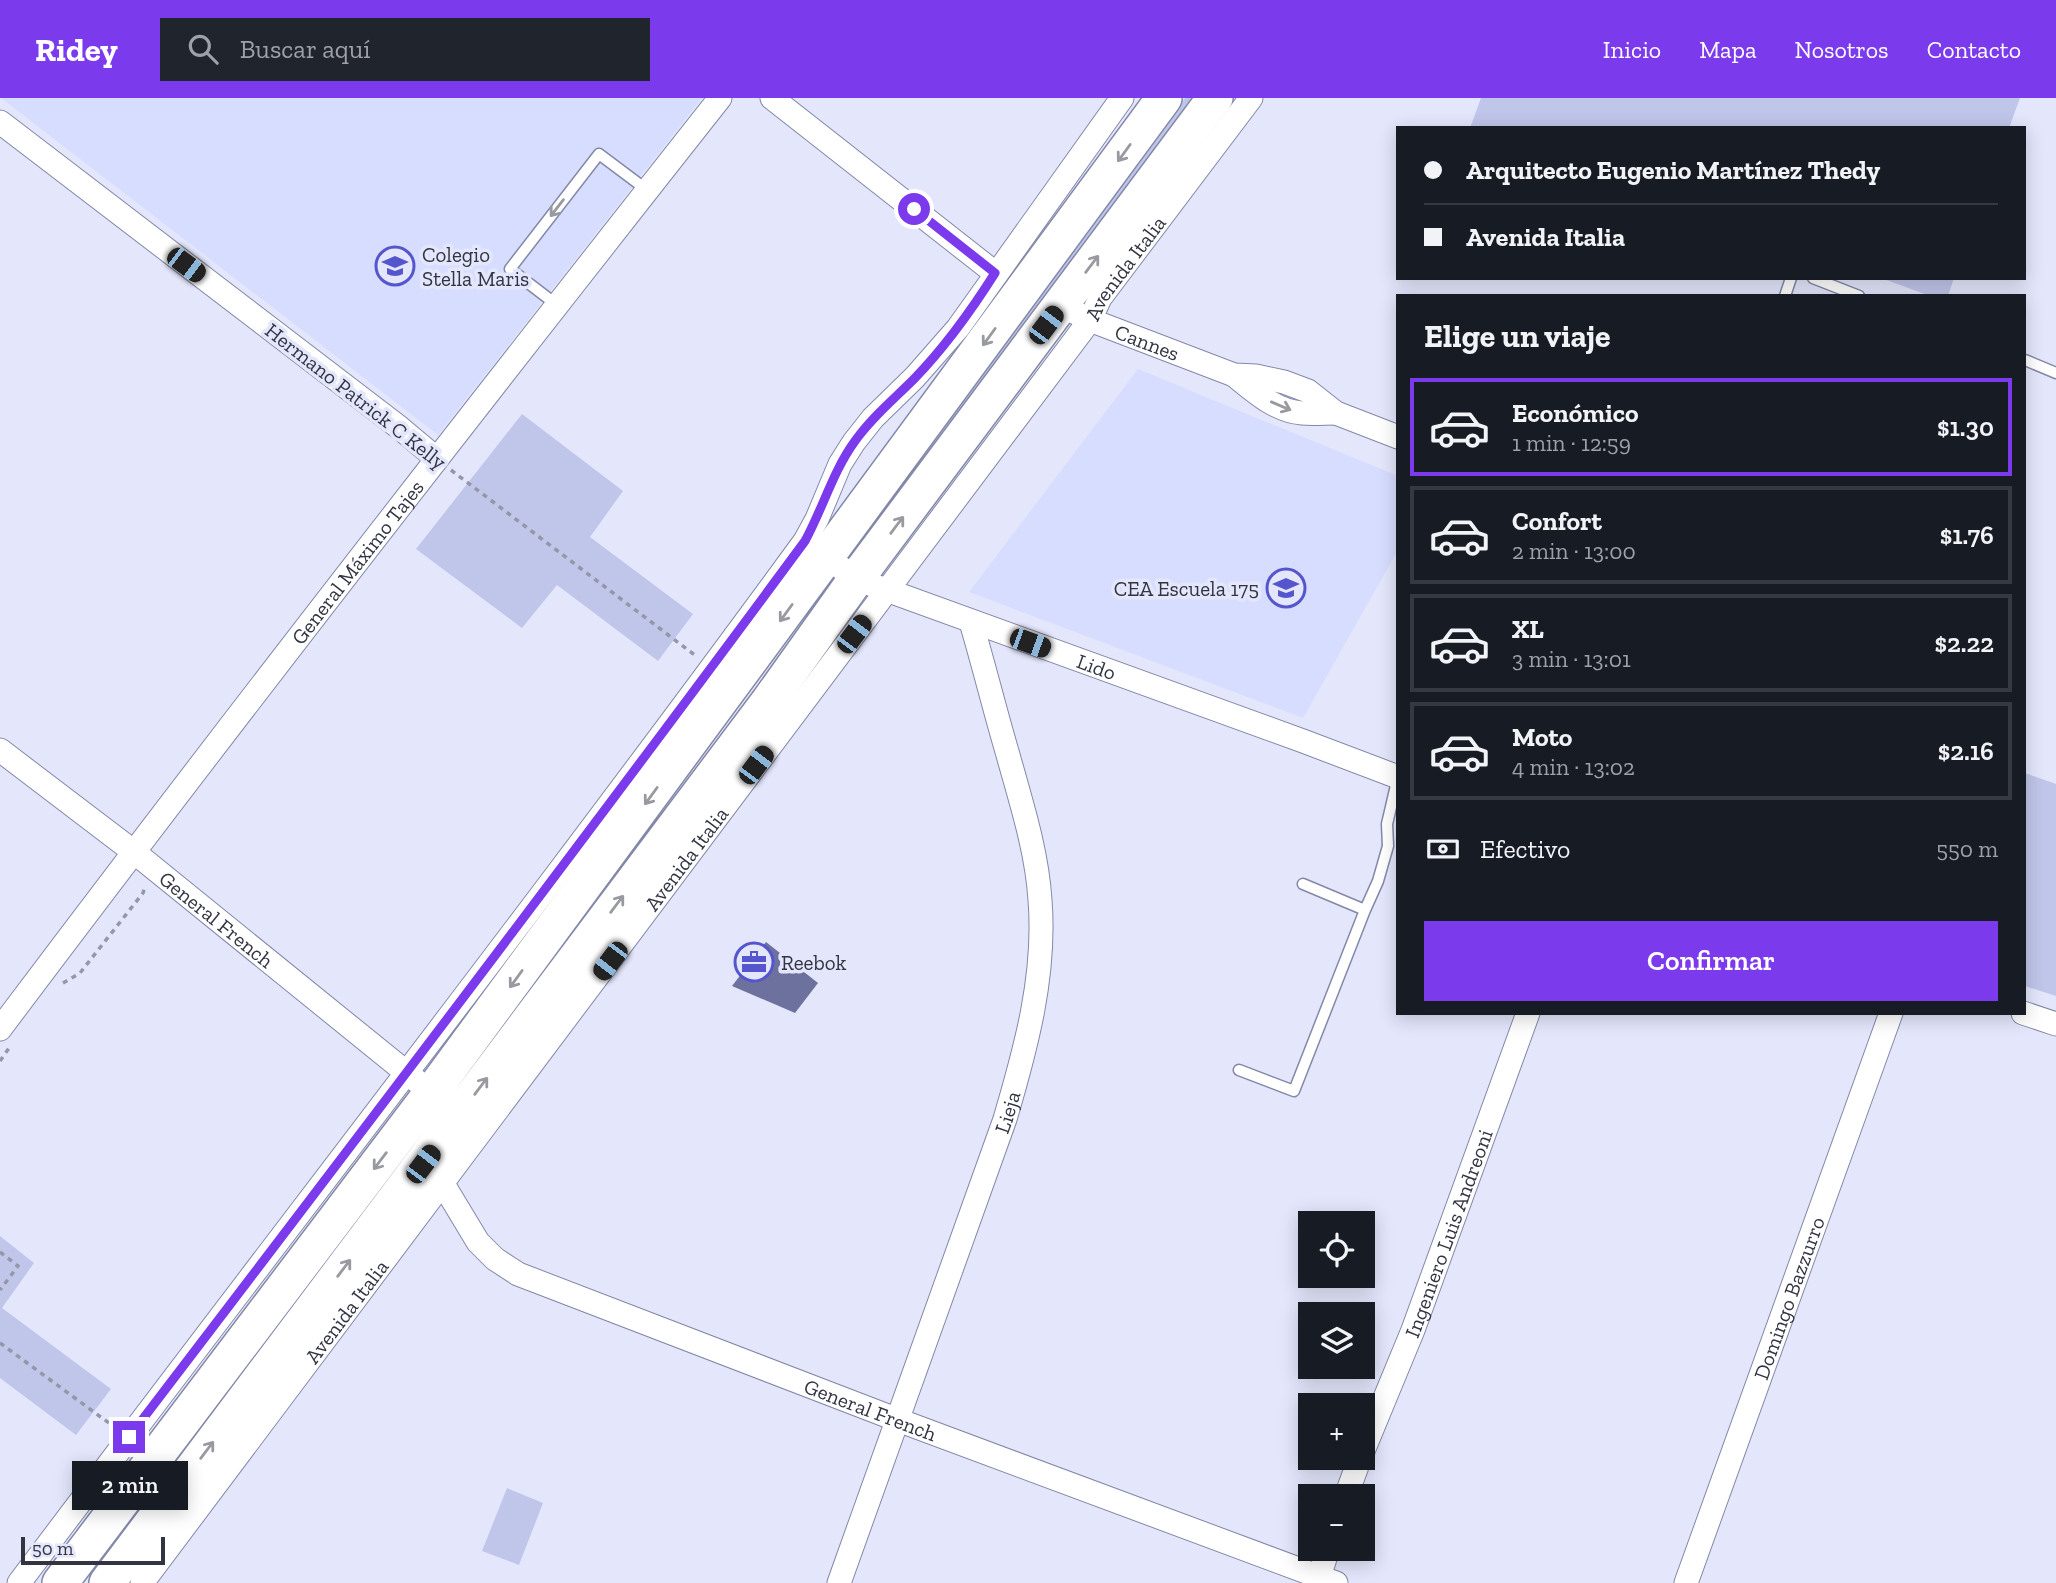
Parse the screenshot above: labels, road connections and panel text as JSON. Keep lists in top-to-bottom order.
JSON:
{
  "streets": {
    "main road": ["Avenida Italia"],
    "street": [
      "Cannes",
      "Hermano Patrick C Kelly",
      "General Máximo Tajes",
      "Lido",
      "General French",
      "Lieja",
      "Ingeniero Luis Andreoni",
      "Domingo Bazzurro"
    ]
  },
  "crossings": [
    ["Avenida Italia", "Cannes"],
    ["Avenida Italia", "Lido"],
    ["Avenida Italia", "General French"],
    ["Hermano Patrick C Kelly", "General Máximo Tajes"],
    ["General Máximo Tajes", "General French"],
    ["Lido", "Lieja"],
    ["General French", "Lieja"]
  ],
  "places": {
    "school or university": ["Colegio Stella Maris", "CEA Escuela 175"],
    "office": ["Reebok"]
  },
  "scale_bar": "50 m",
  "page": {
    "header": "Ridey",
    "search": "Buscar aquí",
    "nav": [
      "Inicio",
      "Mapa",
      "Nosotros",
      "Contacto"
    ],
    "banner": ["Arquitecto Eugenio Martínez Thedy", "Avenida Italia"],
    "heading": "Elige un viaje",
    "list": [
      {
        "name": "Económico",
        "note": "1 min · 12:59",
        "value": "$1.30"
      },
      {
        "name": "Confort",
        "note": "2 min · 13:00",
        "value": "$1.76"
      },
      {
        "name": "XL",
        "note": "3 min · 13:01",
        "value": "$2.22"
      },
      {
        "name": "Moto",
        "note": "4 min · 13:02",
        "value": "$2.16"
      }
    ],
    "pay": ["Efectivo", "550 m"],
    "buttons": "Confirmar",
    "map_buttons": ["+", "−"],
    "bubble": "2 min",
    "scale": "50 m"
  }
}
